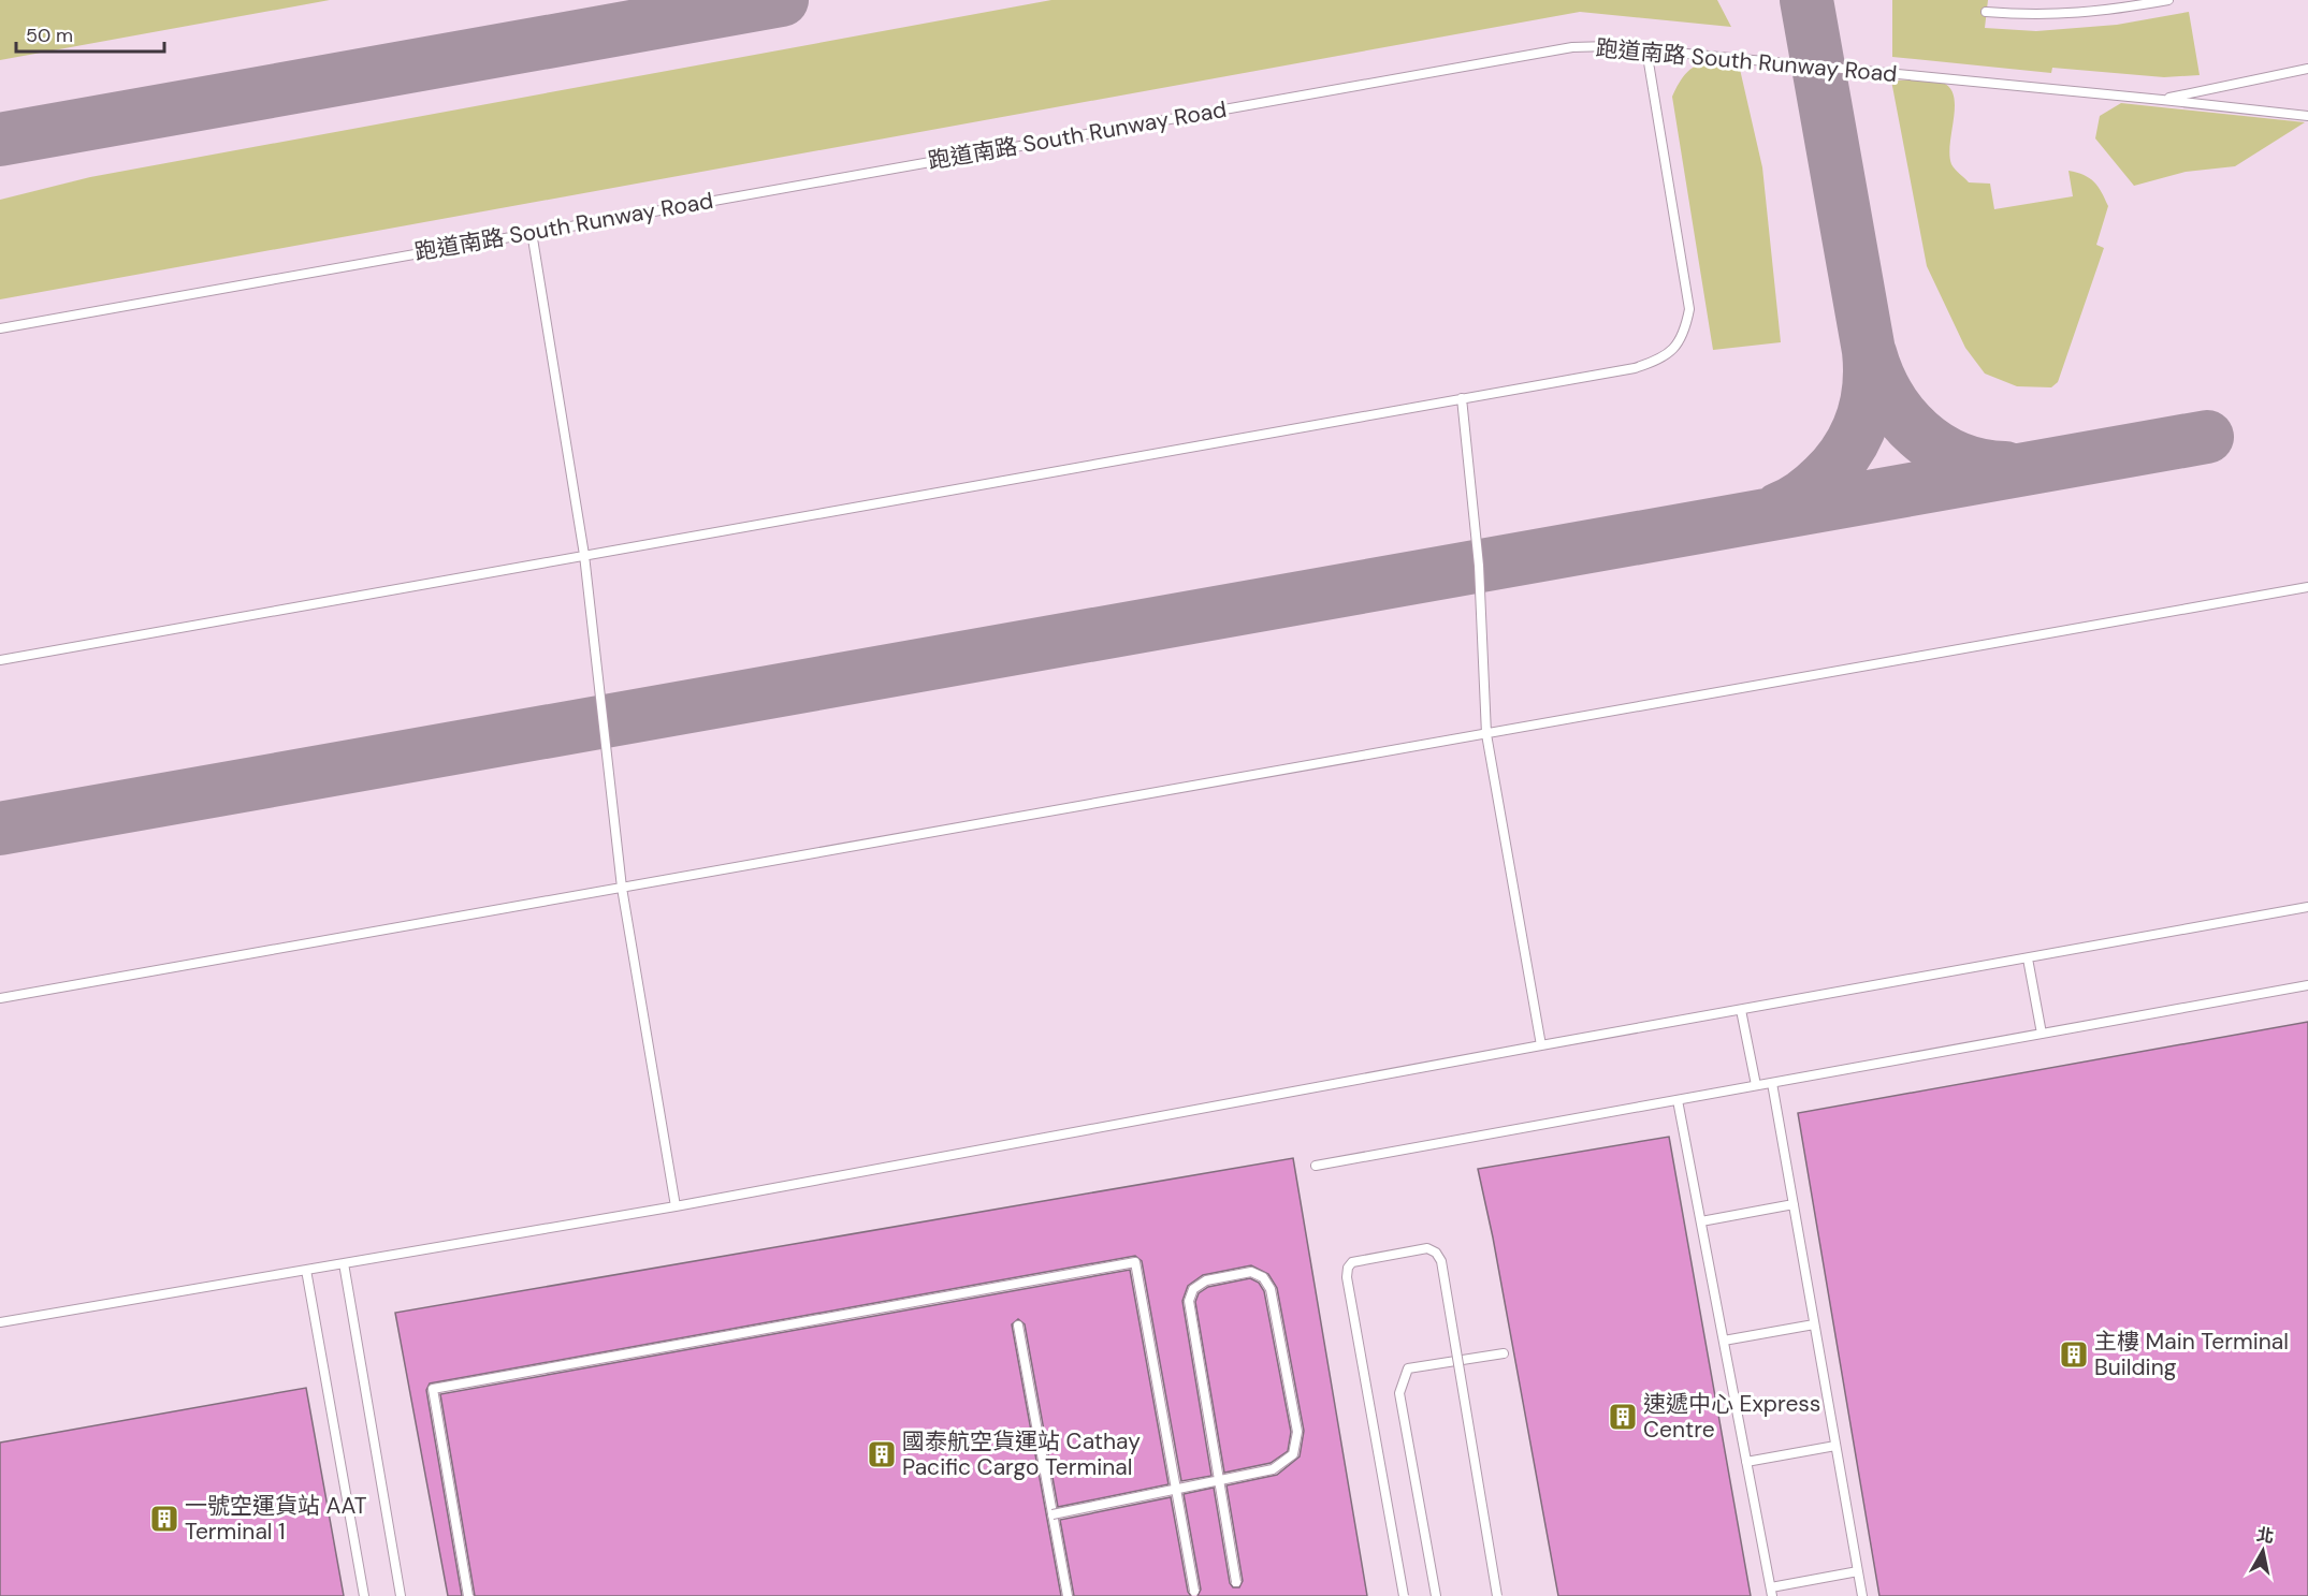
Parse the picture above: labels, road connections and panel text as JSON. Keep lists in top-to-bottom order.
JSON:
{
  "streets": {
    "lane": ["跑道南路 South Runway Road"]
  },
  "places": {
    "building": [
      "主樓 Main Terminal Building",
      "速遞中心 Express Centre",
      "國泰航空貨運站 Cathay Pacific Cargo Terminal",
      "一號空運貨站 AAT Terminal 1"
    ]
  },
  "scale_bar": "50 m",
  "north": "top"
}
